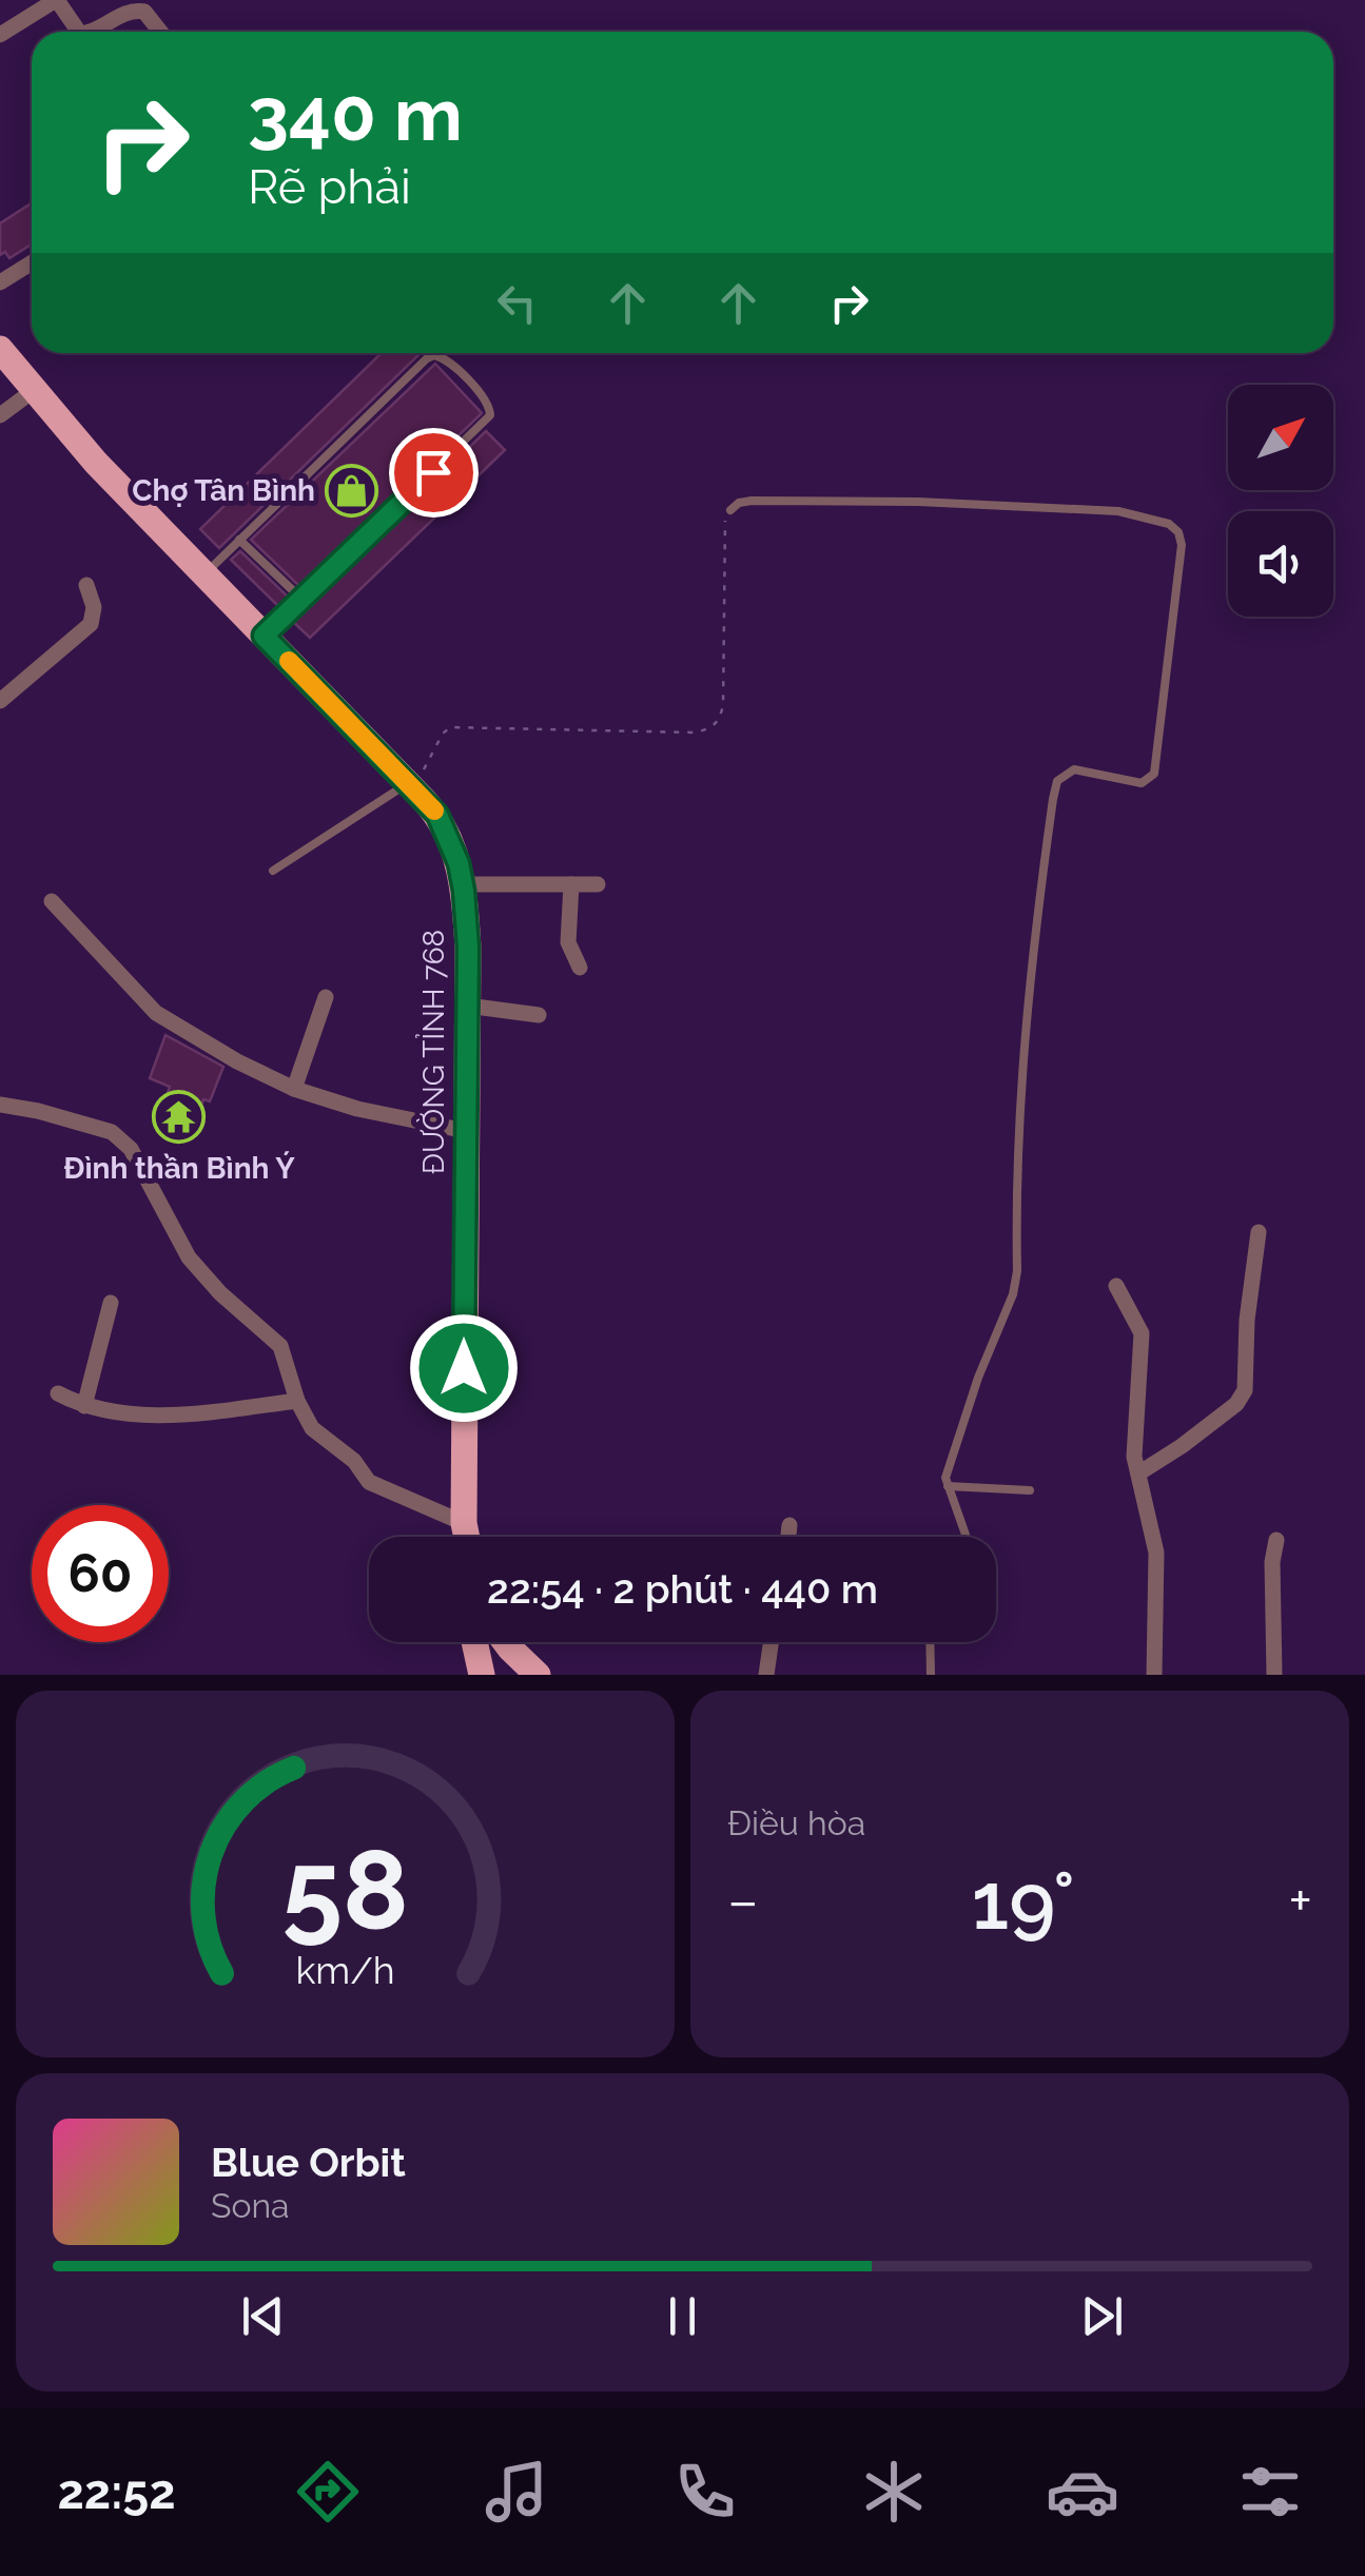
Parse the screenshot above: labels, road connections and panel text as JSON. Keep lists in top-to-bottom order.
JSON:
{
  "streets": {
    "main road": ["ĐƯỜNG TỈNH 768"]
  },
  "places": {
    "shop": ["Chợ Tân Bình"],
    "temple": ["Đình thần Bình Ý"]
  },
  "north": "top right",
  "page": {
    "turn": ["340 m", "Rẽ phải"],
    "limit": "60",
    "trip": "22:54 · 2 phút · 440 m",
    "tile": "Điều hòa",
    "heat": ["−", "19°", "+"],
    "song": ["Blue Orbit", "Sona"],
    "tabs": "22:52",
    "gauge": ["58", "km/h"]
  }
}
